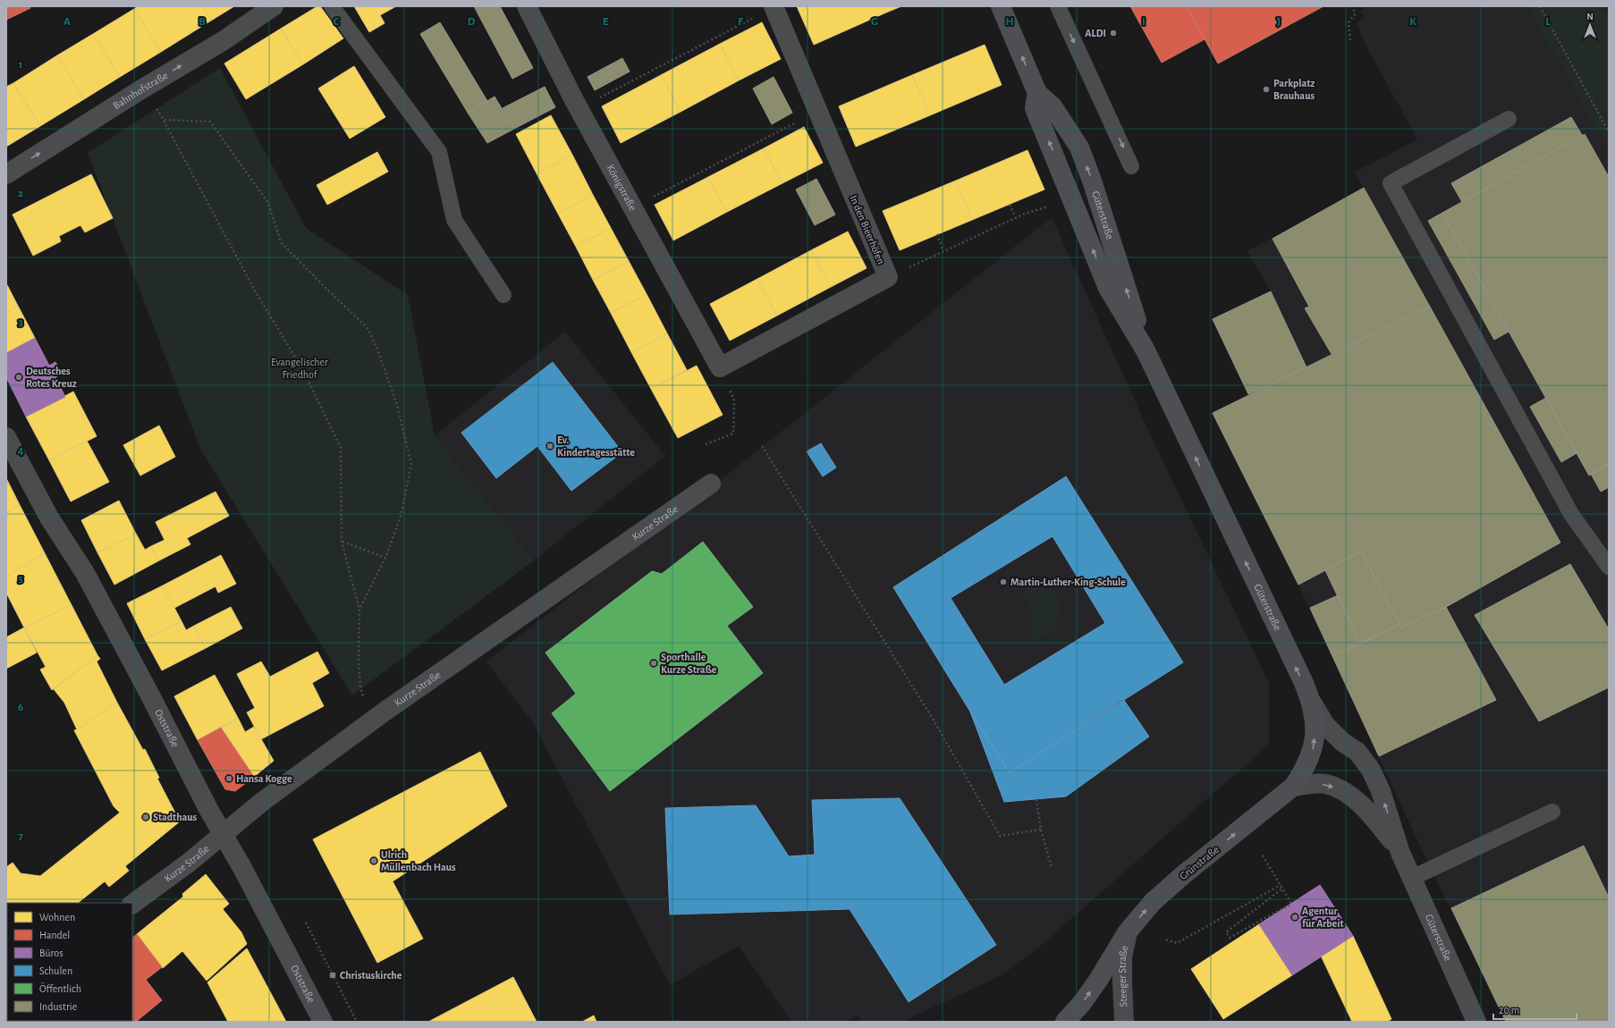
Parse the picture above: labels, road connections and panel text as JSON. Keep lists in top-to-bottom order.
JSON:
{
  "streets": {
    "main road": ["Güterstraße", "Grünstraße"],
    "street": [
      "Bahnhofstraße",
      "Königstraße",
      "In den Bieerhöfen",
      "Kurze Straße",
      "Oststraße",
      "Steeger Straße"
    ]
  },
  "crossings": [
    ["Königstraße", "In den Bieerhöfen"],
    ["Güterstraße", "Grünstraße"],
    ["Kurze Straße", "Oststraße"],
    ["Grünstraße", "Steeger Straße"]
  ],
  "one_way": ["Bahnhofstraße", "Güterstraße", "Grünstraße"],
  "parks": ["Evangelischer Friedhof"],
  "places": {
    "other": [
      "ALDI",
      "Parkplatz Brauhaus",
      "Deutsches Rotes Kreuz",
      "Ev. Kindertagesstätte",
      "Martin-Luther-King-Schule",
      "Sporthalle Kurze Straße",
      "Hansa Kogge",
      "Stadthaus",
      "Ulrich Müllenbach Haus",
      "Agentur für Arbeit"
    ],
    "transit": ["Christuskirche"]
  },
  "legend": [
    "Wohnen",
    "Handel",
    "Büros",
    "Schulen",
    "Öffentlich",
    "Industrie"
  ],
  "scale_bar": "20 m",
  "north": "top",
  "grid": {
    "columns": [
      "A",
      "B",
      "C",
      "D",
      "E",
      "F",
      "G",
      "H",
      "I",
      "J",
      "K",
      "L"
    ],
    "rows": [
      "1",
      "2",
      "3",
      "4",
      "5",
      "6",
      "7"
    ]
  }
}
